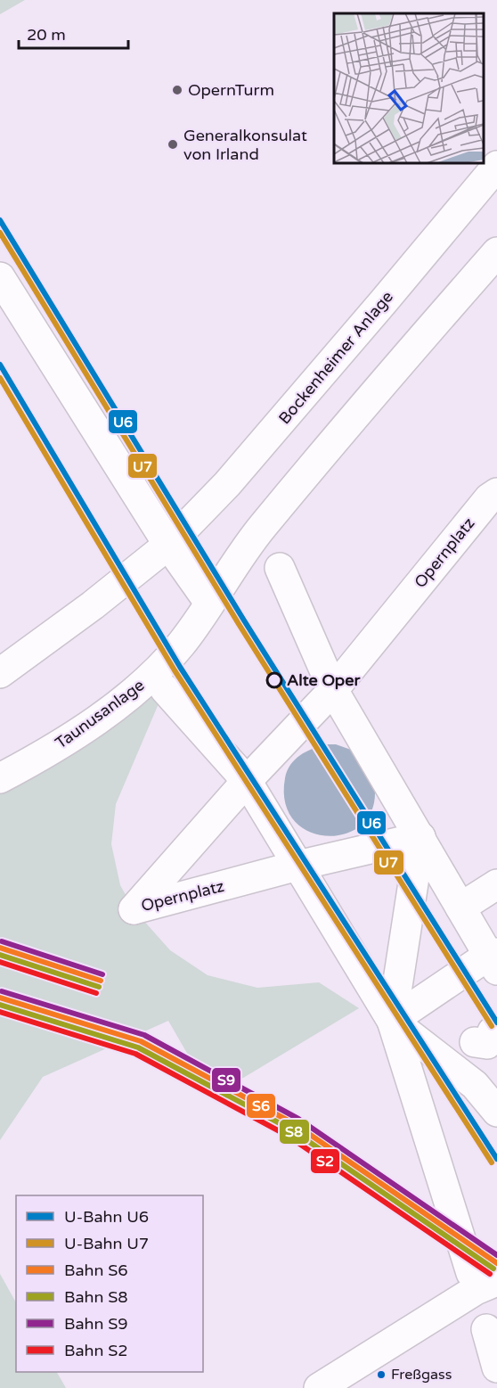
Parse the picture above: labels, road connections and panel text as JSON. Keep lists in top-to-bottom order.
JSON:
{
  "streets": {
    "street": ["Bockenheimer Anlage", "Opernplatz", "Taunusanlage"]
  },
  "places": [
    "OpernTurm",
    "Generalkonsulat von Irland",
    "Alte Oper",
    "Freßgass"
  ],
  "lines": [
    "metro line U6",
    "metro line U7",
    "rail line S9",
    "rail line S6",
    "rail line S8",
    "rail line S2"
  ],
  "legend": [
    "U-Bahn U6",
    "U-Bahn U7",
    "Bahn S6",
    "Bahn S8",
    "Bahn S9",
    "Bahn S2"
  ],
  "scale_bar": "20 m"
}
